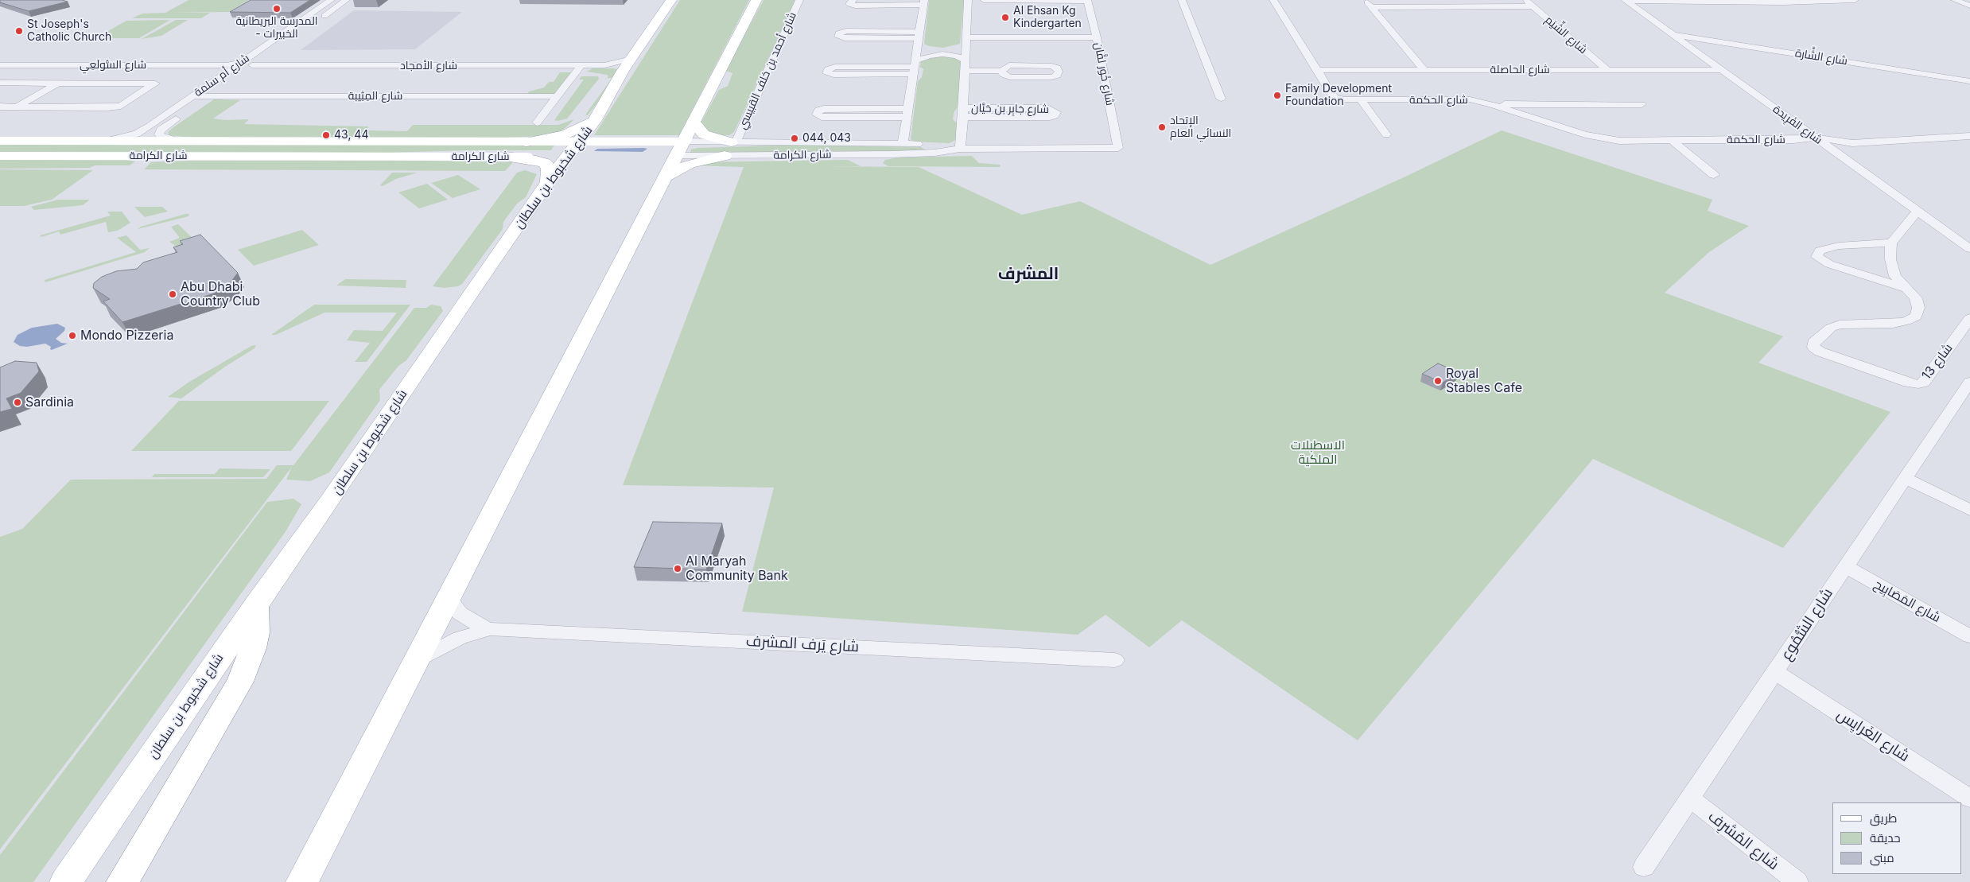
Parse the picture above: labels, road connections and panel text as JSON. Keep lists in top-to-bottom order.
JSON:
{
  "streets": {
    "main road": ["شارع الكرامة", "شارع شخبوط بن سلطان"],
    "street": [
      "شارع الشِّيَم",
      "شارع الشَّارة",
      "شارع السُّولَعِي",
      "شارع الأمجاد",
      "شارع الحاصلة",
      "شارع أحمد بن خلف القبيسي",
      "شارع خُور لفَّان",
      "شارع أم سلمة",
      "شارع المِثِيبة",
      "شارع الحكمة",
      "شارع جَابِر بن حَيَّان",
      "شارع الفَرِيدة",
      "شارع 13",
      "شارع المَصَابِيح",
      "شارع الشُّمُوع",
      "شارع يَرف المشرف",
      "شارع الغَرايِس",
      "شارع المُشرِف"
    ]
  },
  "crossings": [
    ["شارع الشِّيَم", "شارع الحاصلة"],
    ["شارع الشَّارة", "شارع الفَرِيدة"],
    ["شارع السُّولَعِي", "شارع أم سلمة"],
    ["شارع الأمجاد", "شارع أم سلمة"],
    ["شارع الأمجاد", "شارع شخبوط بن سلطان"],
    ["شارع الحاصلة", "شارع الحكمة"],
    ["شارع الحاصلة", "شارع الفَرِيدة"],
    ["شارع أحمد بن خلف القبيسي", "شارع الكرامة"],
    ["شارع خُور لفَّان", "شارع الكرامة"],
    ["شارع أم سلمة", "شارع المِثِيبة"],
    ["شارع أم سلمة", "شارع الكرامة"],
    ["شارع الحكمة", "شارع الفَرِيدة"],
    ["شارع جَابِر بن حَيَّان", "شارع الكرامة"],
    ["شارع الكرامة", "شارع شخبوط بن سلطان"],
    ["شارع المَصَابِيح", "شارع الشُّمُوع"],
    ["شارع الشُّمُوع", "شارع الغَرايِس"],
    ["شارع الشُّمُوع", "شارع المُشرِف"]
  ],
  "districts": ["المشرف"],
  "parks": ["الاسطبلات الملكية"],
  "places": [
    "المدرسة البريطانية - الخبيرات",
    "Al Ehsan Kg Kindergarten",
    "St Joseph's Catholic Church",
    "Family Development Foundation",
    "الإتحاد النسائي العام",
    "43, 44",
    "044, 043",
    "Abu Dhabi Country Club",
    "Mondo Pizzeria",
    "Royal Stables Cafe",
    "Sardinia",
    "Al Maryah Community Bank"
  ],
  "legend": ["طريق", "حديقة", "مبنى"]
}
